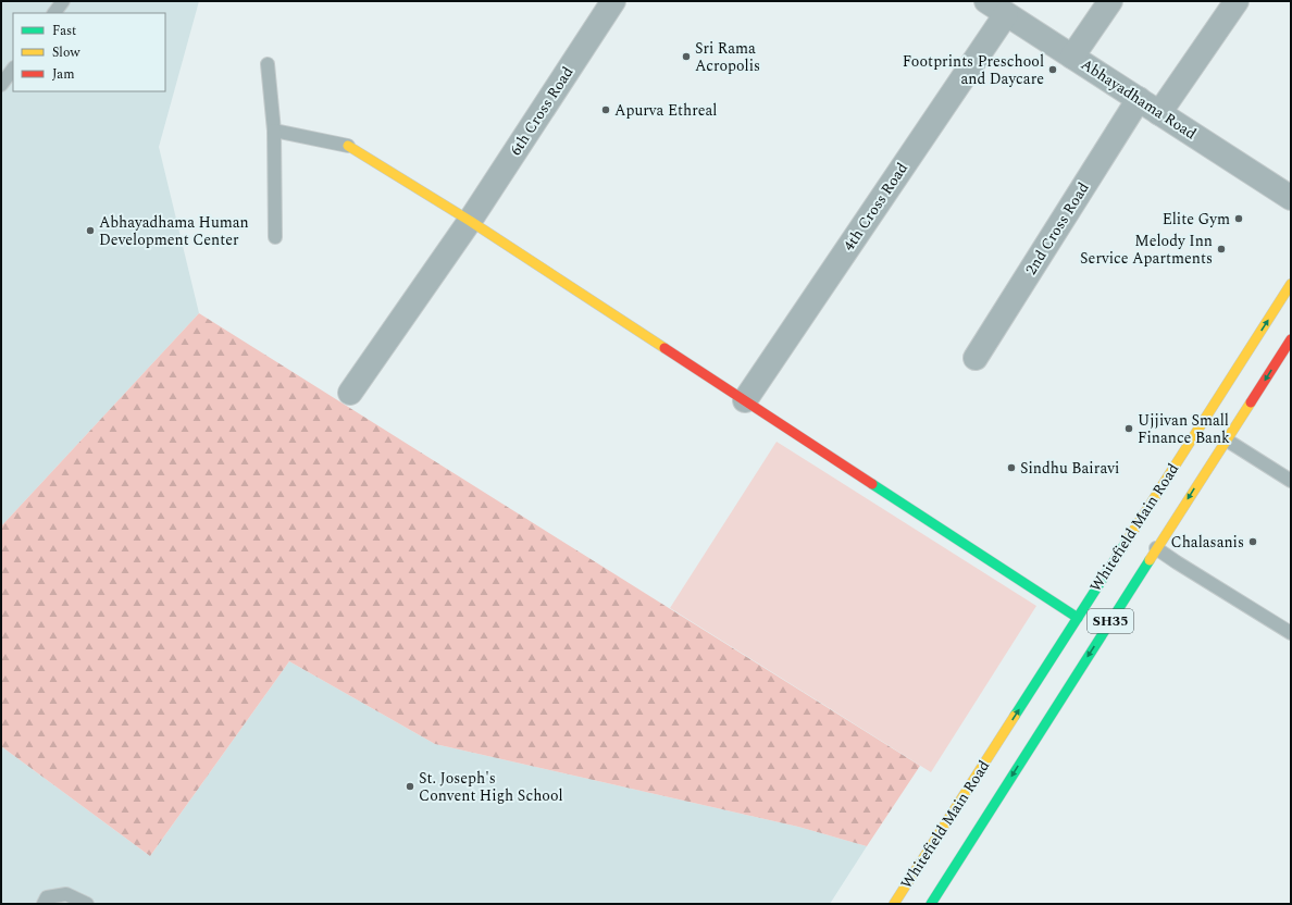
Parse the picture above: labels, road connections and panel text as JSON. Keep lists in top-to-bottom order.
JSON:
{
  "streets": {
    "main road": ["Whitefield Main Road", "SH35"],
    "street": [
      "Abhayadhama Road",
      "6th Cross Road",
      "4th Cross Road",
      "2nd Cross Road"
    ]
  },
  "crossings": [
    ["Abhayadhama Road", "4th Cross Road"],
    ["Abhayadhama Road", "2nd Cross Road"]
  ],
  "places": [
    "Sri Rama Acropolis",
    "Footprints Preschool and Daycare",
    "Apurva Ethreal",
    "Elite Gym",
    "Abhayadhama Human Development Center",
    "Melody Inn Service Apartments",
    "Ujjivan Small Finance Bank",
    "Sindhu Bairavi",
    "Chalasanis",
    "St. Joseph's Convent High School"
  ],
  "legend": ["Fast", "Slow", "Jam"]
}
